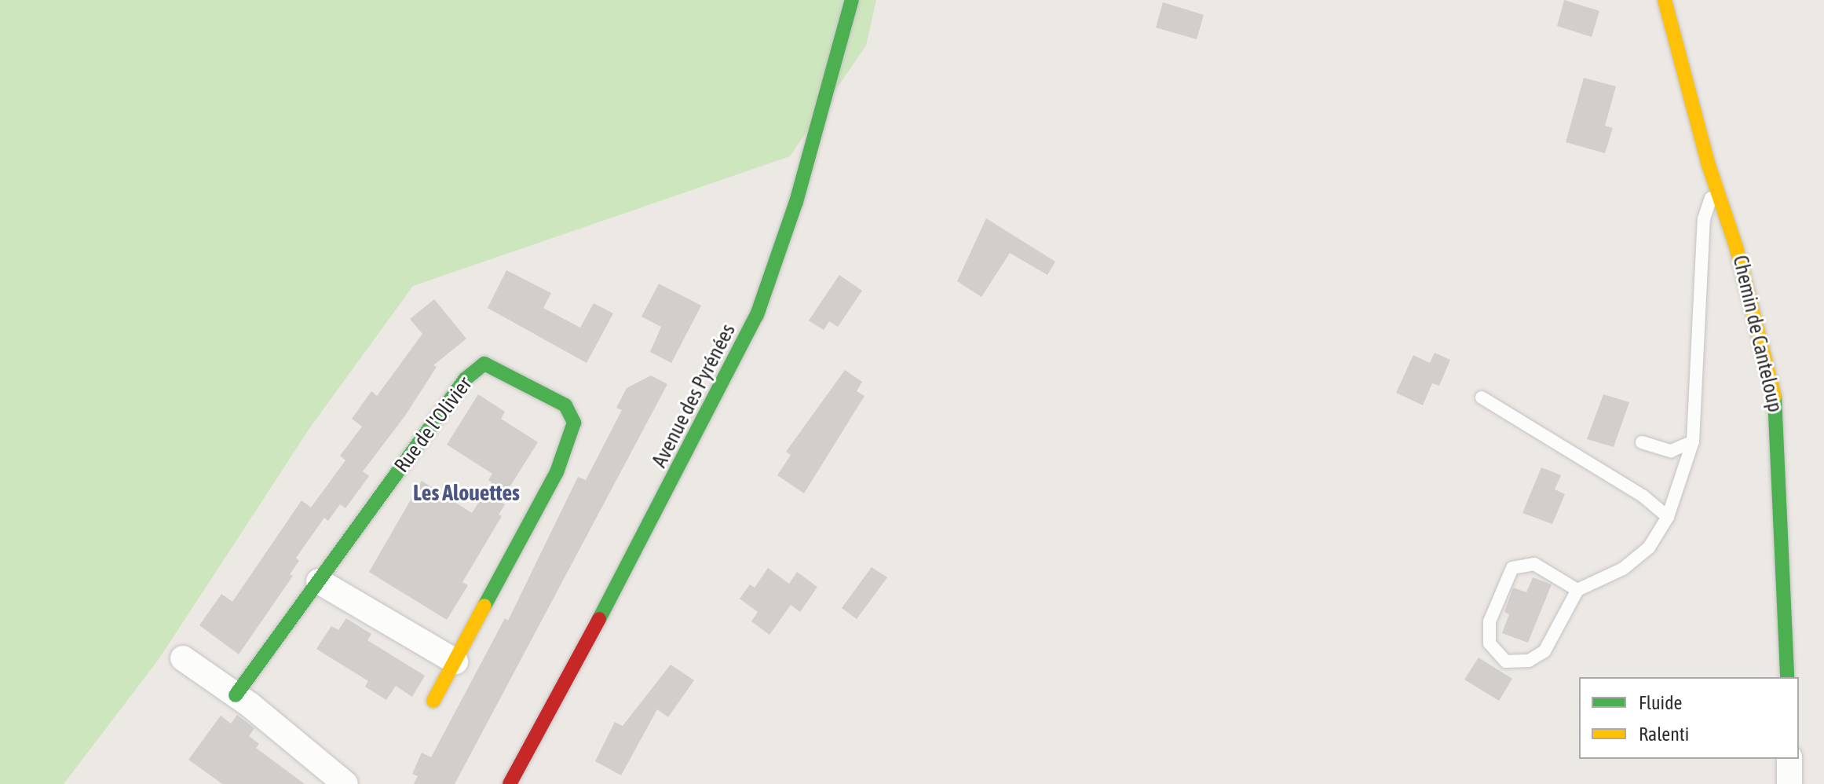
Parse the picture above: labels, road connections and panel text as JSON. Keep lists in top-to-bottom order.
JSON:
{
  "streets": {
    "street": ["Chemin de Canteloup", "Avenue des Pyrénées", "Rue de l'Olivier"]
  },
  "districts": ["Les Alouettes"],
  "legend": ["Fluide", "Ralenti"]
}
